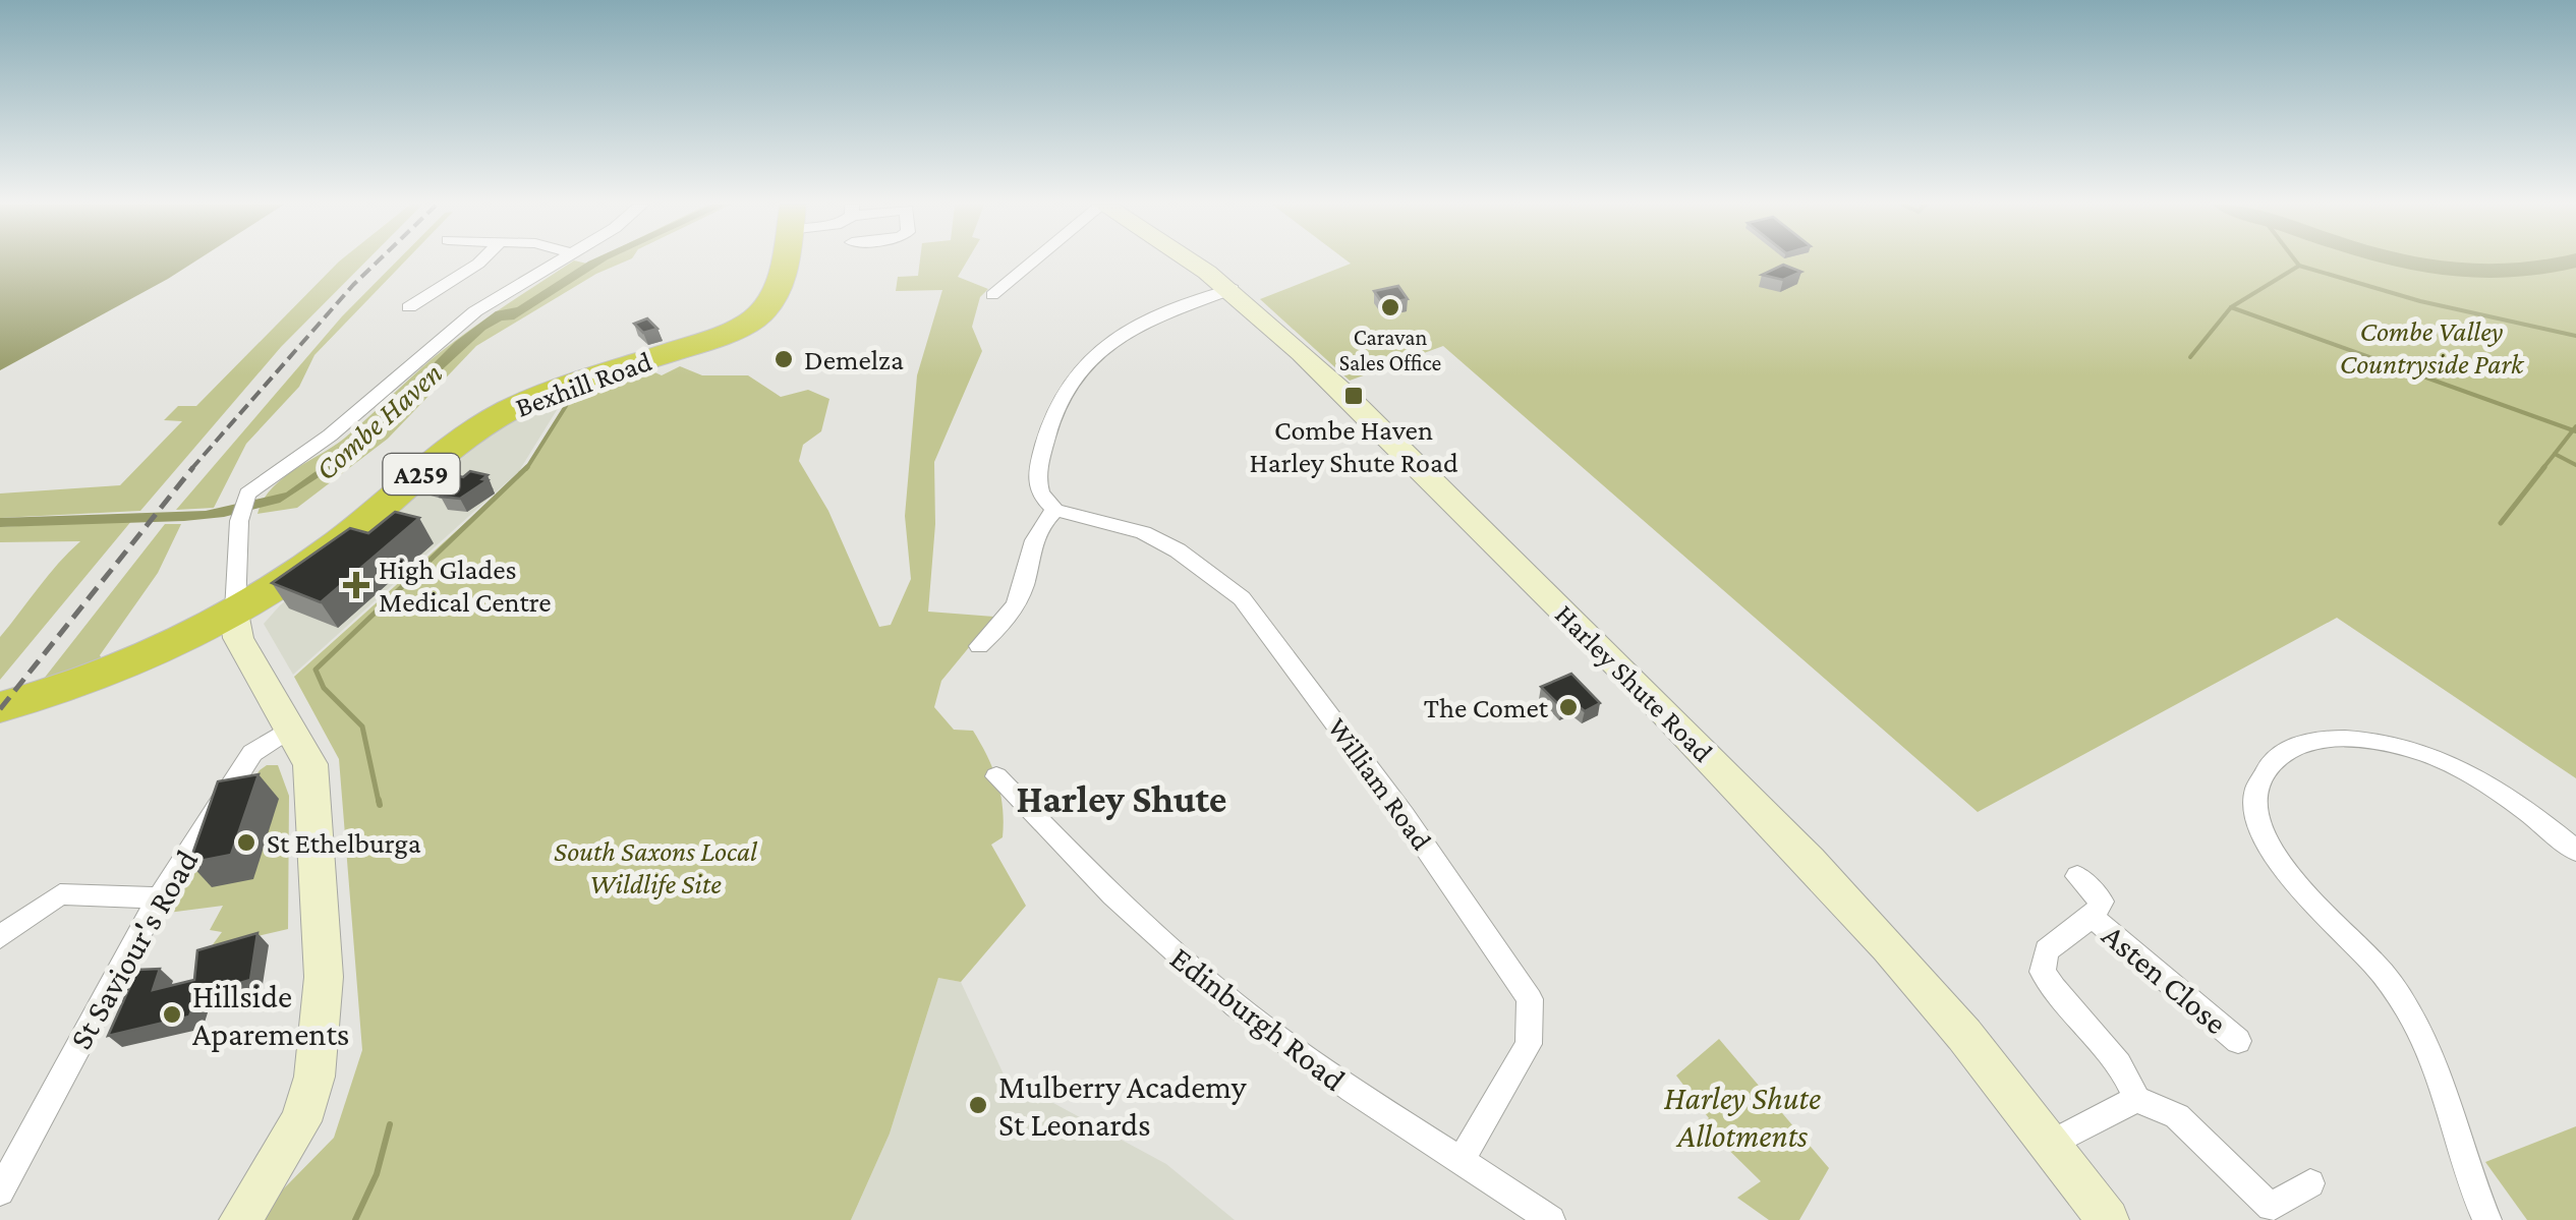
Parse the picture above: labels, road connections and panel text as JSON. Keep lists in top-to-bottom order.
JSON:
{
  "streets": {
    "highway": ["Bexhill Road", "A259"],
    "main road": ["Harley Shute Road"],
    "street": [
      "William Road",
      "St Saviour's Road",
      "Asten Close",
      "Edinburgh Road"
    ]
  },
  "crossings": [
    ["William Road", "Edinburgh Road"]
  ],
  "districts": ["Harley Shute"],
  "water": ["Combe Haven"],
  "parks": ["Combe Valley Countryside Park", "South Saxons Local Wildlife Site", "Harley Shute Allotments"],
  "places": {
    "other": [
      "Caravan Sales Office",
      "Demelza",
      "The Comet",
      "St Ethelburga",
      "Hillside Aparements",
      "Mulberry Academy St Leonards"
    ],
    "transit": ["Combe Haven Harley Shute Road"],
    "health": ["High Glades Medical Centre"]
  }
}
